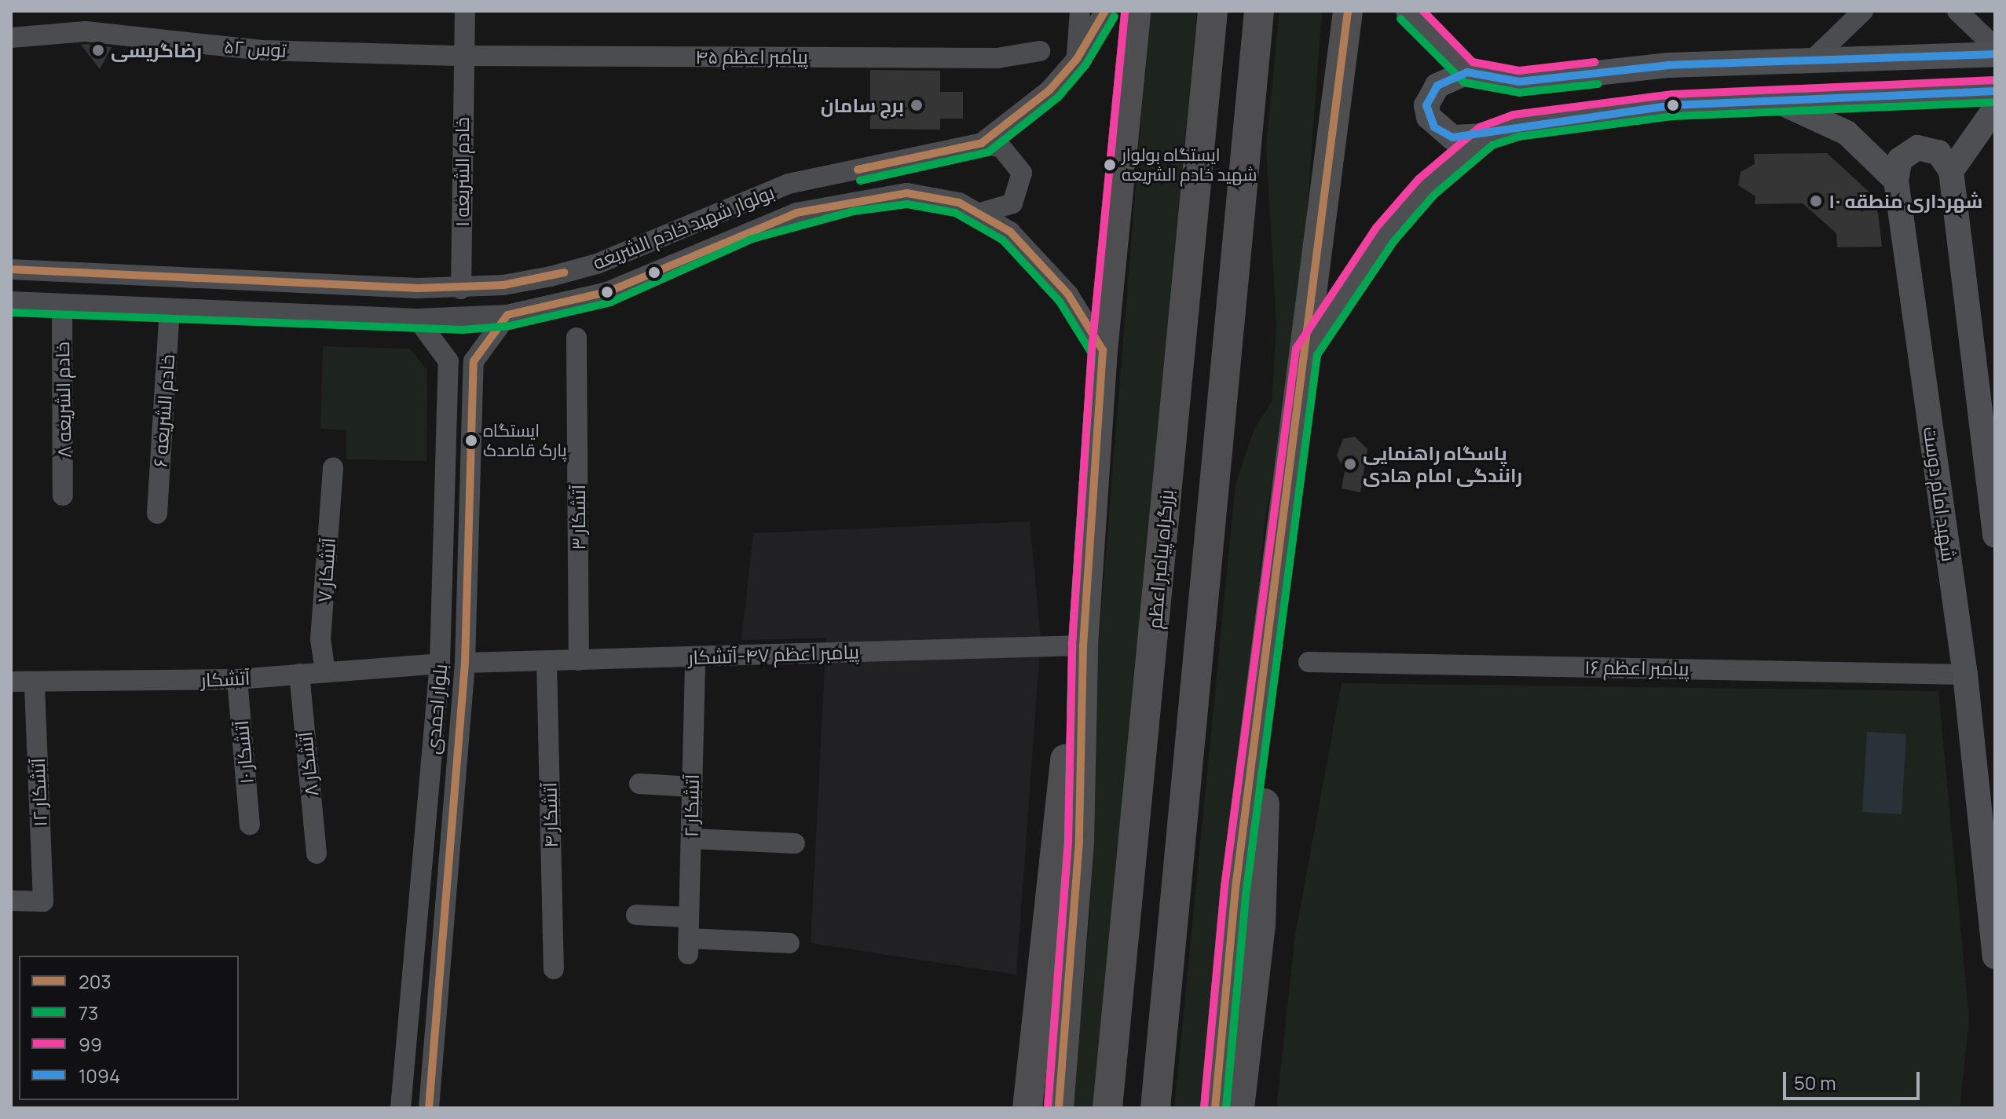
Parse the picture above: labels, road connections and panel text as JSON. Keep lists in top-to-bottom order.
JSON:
{
  "streets": {
    "highway": ["بزرگراه پیامبر اعظم"],
    "main road": ["شهید امام دوست"],
    "street": [
      "توس ۵۲",
      "پیامبر اعظم ۴۵",
      "خادم الشریعه ۱",
      "بولوار شهید خادم الشریعه",
      "خادم الشریعه ۸",
      "خادم الشریعه ۶",
      "آتشکار ۳",
      "آتشکار ۷",
      "پیامبر اعظم ۴۷-آتشکار",
      "پیامبر اعظم ۱۶",
      "آتشکار",
      "بلوار احمدی",
      "آتشکار ۱۰",
      "آتشکار ۸",
      "آتشکار ۱۲",
      "آتشکار ۲",
      "آتشکار ۴"
    ]
  },
  "crossings": [
    ["توس ۵۲", "پیامبر اعظم ۴۵"],
    ["توس ۵۲", "خادم الشریعه ۱"],
    ["پیامبر اعظم ۴۵", "خادم الشریعه ۱"],
    ["خادم الشریعه ۱", "بولوار شهید خادم الشریعه"],
    ["بولوار شهید خادم الشریعه", "خادم الشریعه ۸"],
    ["بولوار شهید خادم الشریعه", "خادم الشریعه ۶"],
    ["شهید امام دوست", "پیامبر اعظم ۱۶"],
    ["آتشکار ۳", "پیامبر اعظم ۴۷-آتشکار"],
    ["آتشکار ۷", "آتشکار"],
    ["پیامبر اعظم ۴۷-آتشکار", "بلوار احمدی"],
    ["پیامبر اعظم ۴۷-آتشکار", "آتشکار ۲"],
    ["پیامبر اعظم ۴۷-آتشکار", "آتشکار ۴"],
    ["آتشکار", "بلوار احمدی"],
    ["آتشکار", "آتشکار ۱۰"],
    ["آتشکار", "آتشکار ۸"],
    ["آتشکار", "آتشکار ۱۲"]
  ],
  "places": [
    "رضاگریسی",
    "برج سامان",
    "ایستگاه بولوار شهید خادم الشریعه",
    "شهرداری منطقه ۱۰",
    "ایستگاه پارک قاصدک",
    "پاسگاه راهنمایی رانندگی امام هادی"
  ],
  "lines": [
    "transit line 203",
    "transit line 99",
    "transit line 73",
    "transit line 1094"
  ],
  "legend": [
    "203",
    "73",
    "99",
    "1094"
  ],
  "scale_bar": "50 m"
}
